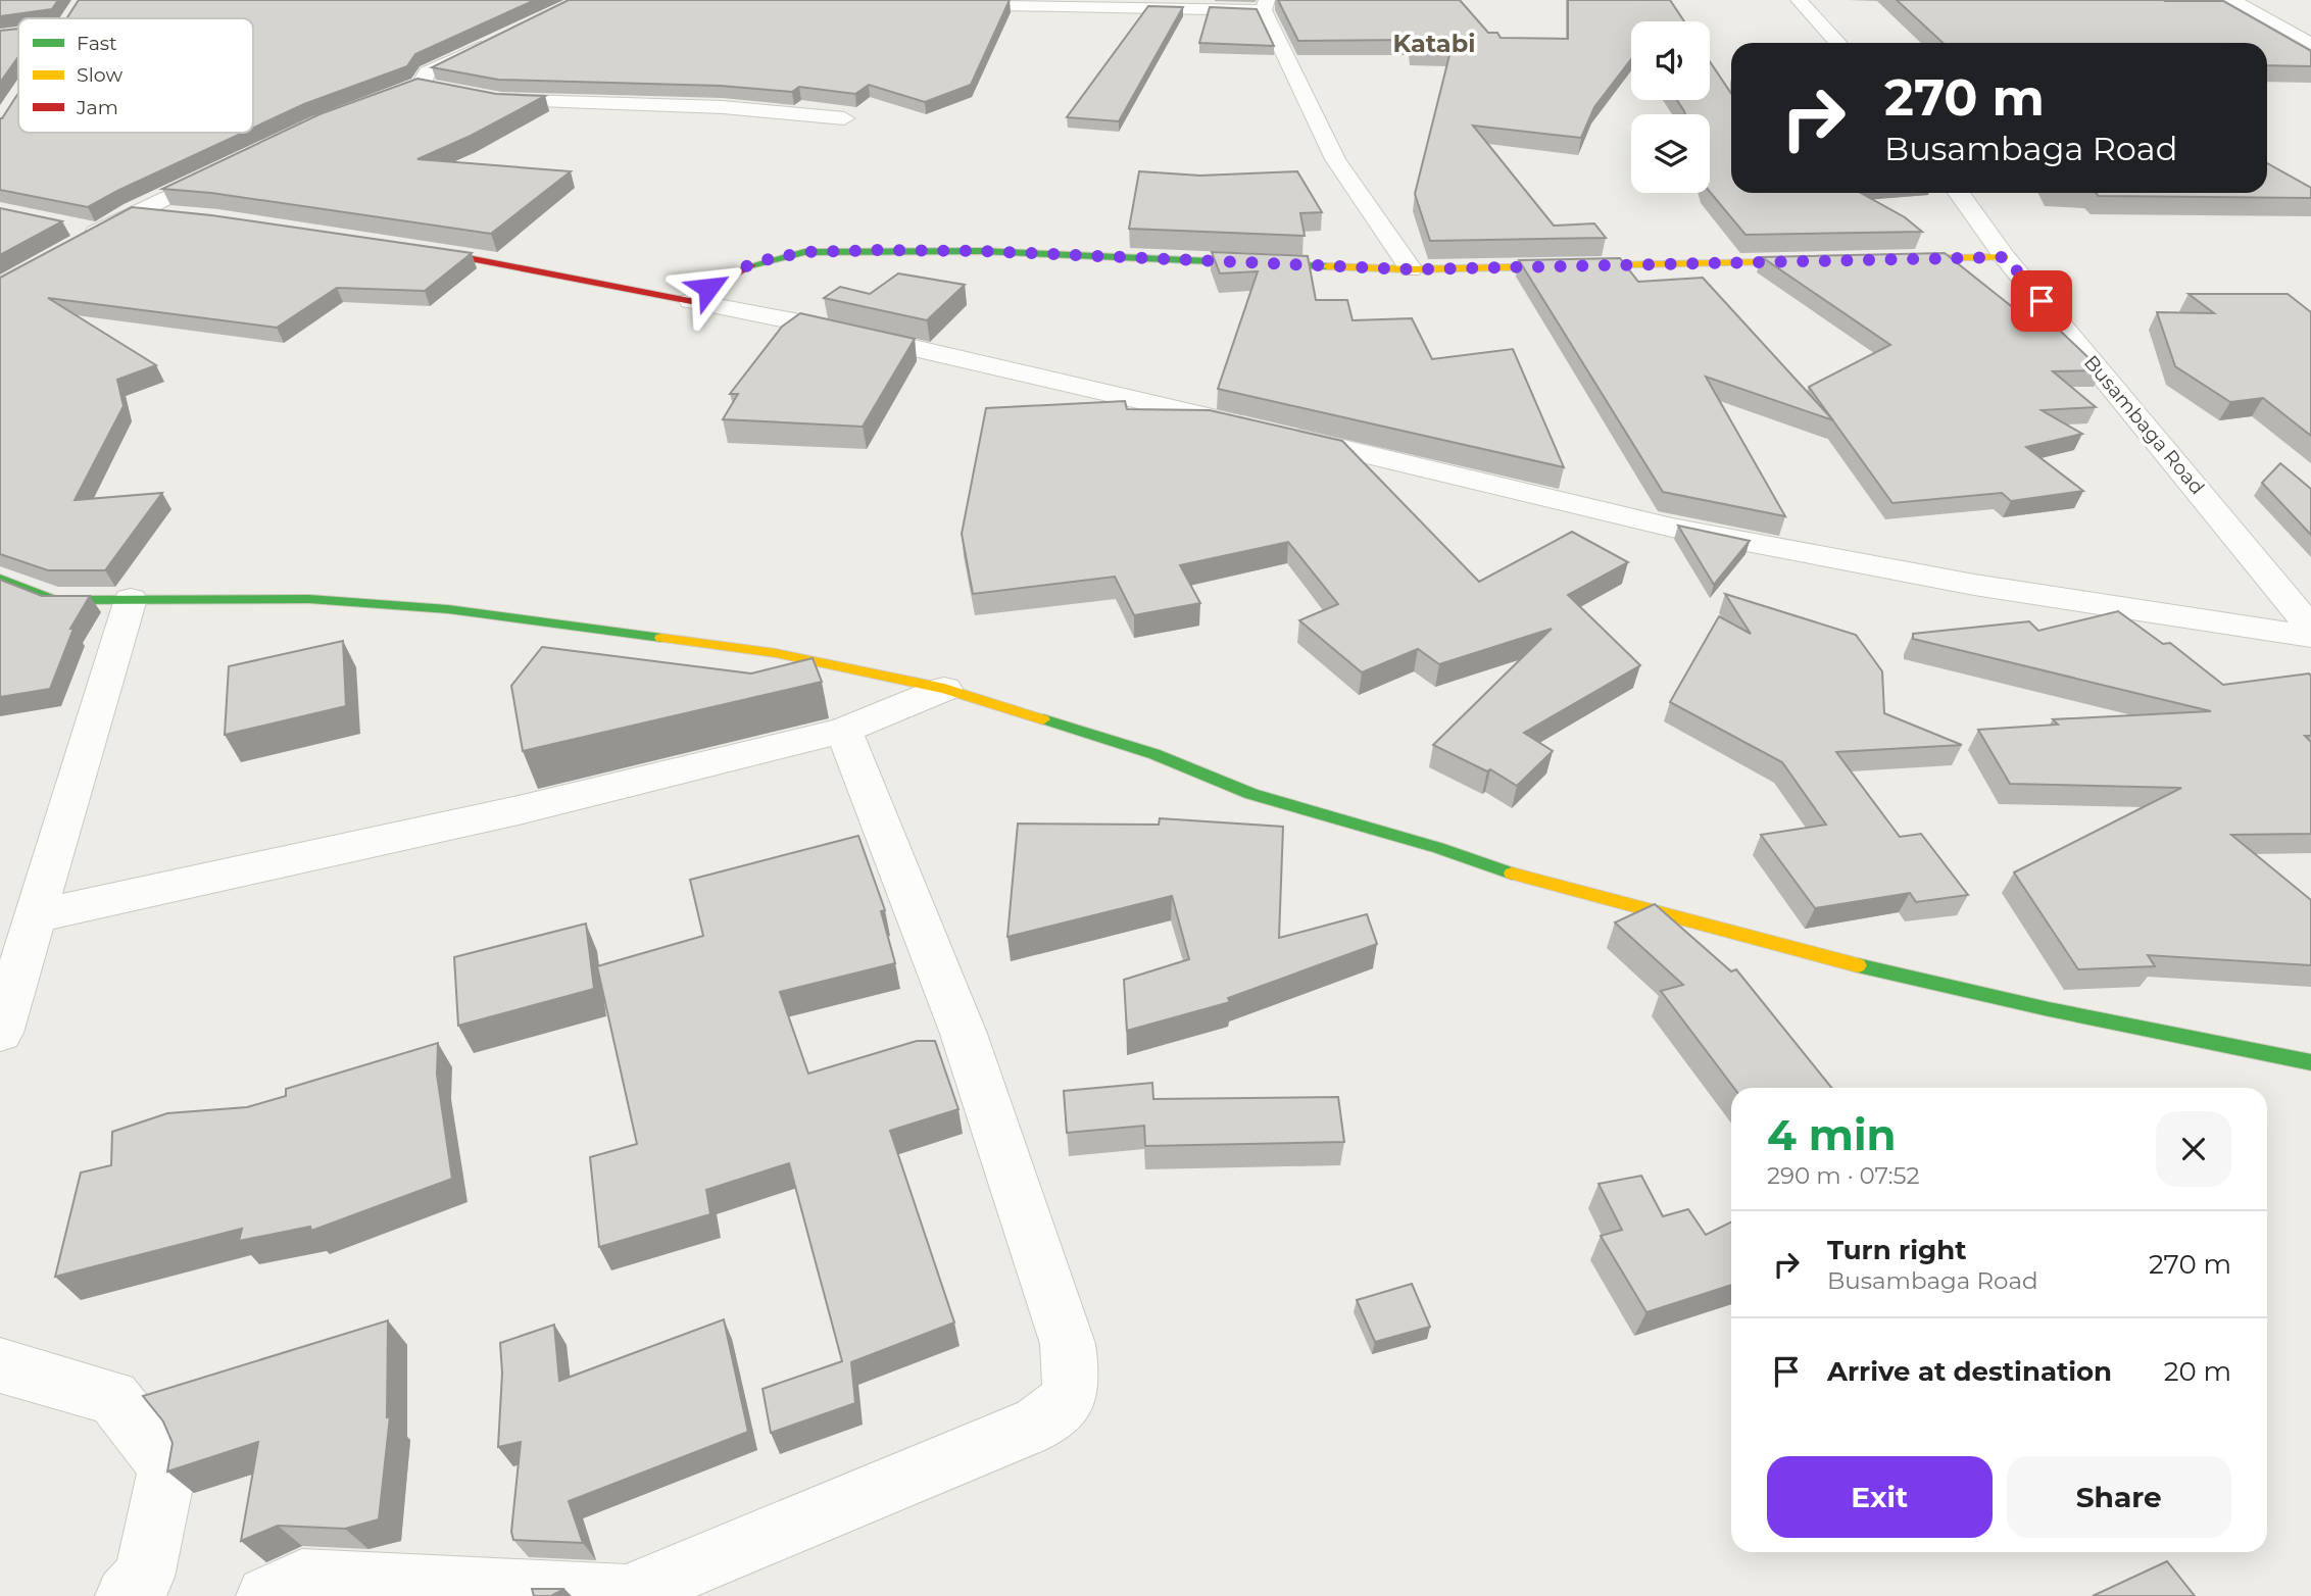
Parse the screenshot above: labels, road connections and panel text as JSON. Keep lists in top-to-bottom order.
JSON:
{
  "streets": {
    "street": ["Busambaga Road"]
  },
  "districts": ["Katabi"],
  "legend": ["Fast", "Slow", "Jam"],
  "page": {
    "turn": ["270 m", "Busambaga Road"],
    "heading": ["4 min", "290 m · 07:52"],
    "list": [
      {
        "name": "Turn right",
        "note": "Busambaga Road",
        "value": "270 m"
      },
      {
        "name": "Arrive at destination",
        "value": "20 m"
      }
    ],
    "buttons": ["Exit", "Share"]
  }
}
